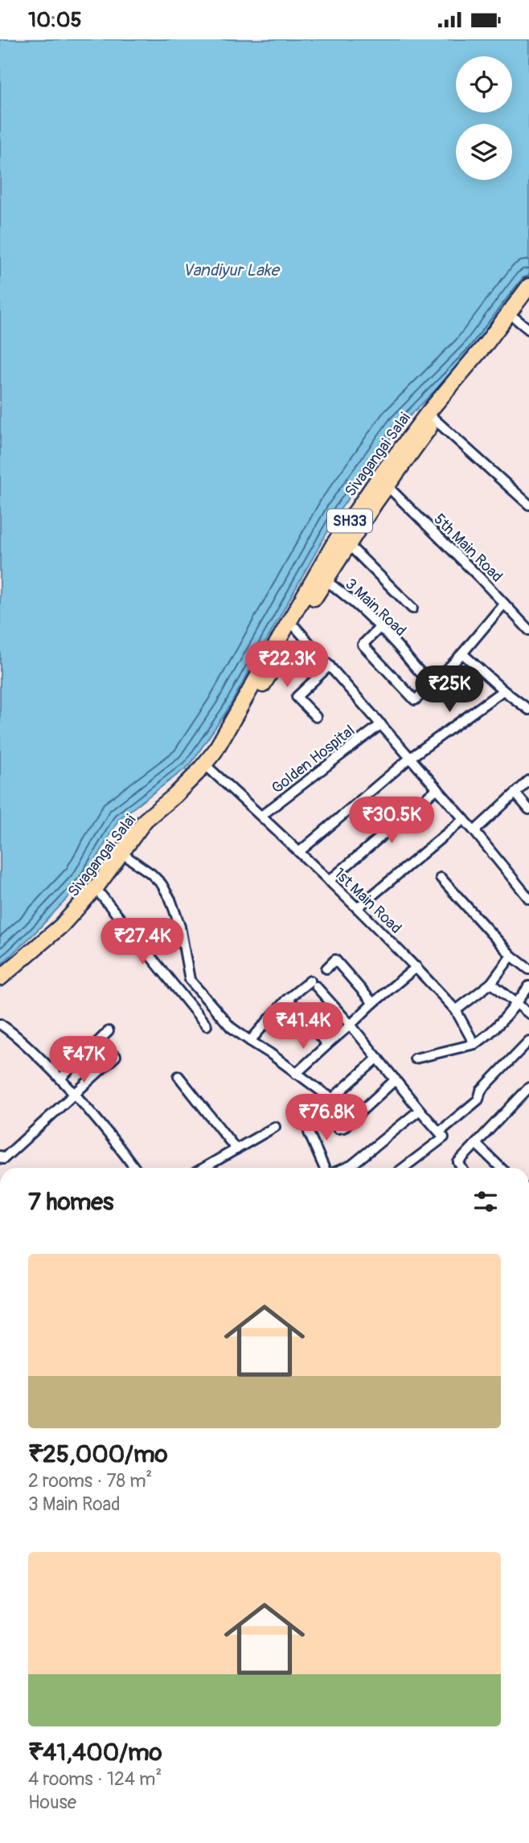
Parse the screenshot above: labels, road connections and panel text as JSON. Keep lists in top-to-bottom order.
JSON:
{
  "streets": {
    "main road": ["Sivagangai Salai", "SH33"],
    "street": [
      "5th Main Road",
      "3 Main Road",
      "Golden Hospital",
      "1st Main Road"
    ]
  },
  "crossings": [
    ["Sivagangai Salai", "5th Main Road"],
    ["Sivagangai Salai", "3 Main Road"],
    ["Sivagangai Salai", "1st Main Road"],
    ["Golden Hospital", "1st Main Road"]
  ],
  "water": ["Vandiyur Lake"],
  "page": {
    "status": "10:05",
    "price": [
      "₹22.3K",
      "₹25K",
      "₹30.5K",
      "₹27.4K",
      "₹41.4K",
      "₹47K",
      "₹76.8K"
    ],
    "heading": "7 homes",
    "list": [
      {
        "name": "₹25,000/mo",
        "note": "2 rooms · 78 m² · 3 Main Road"
      },
      {
        "name": "₹41,400/mo",
        "note": "4 rooms · 124 m² · House"
      }
    ]
  }
}
